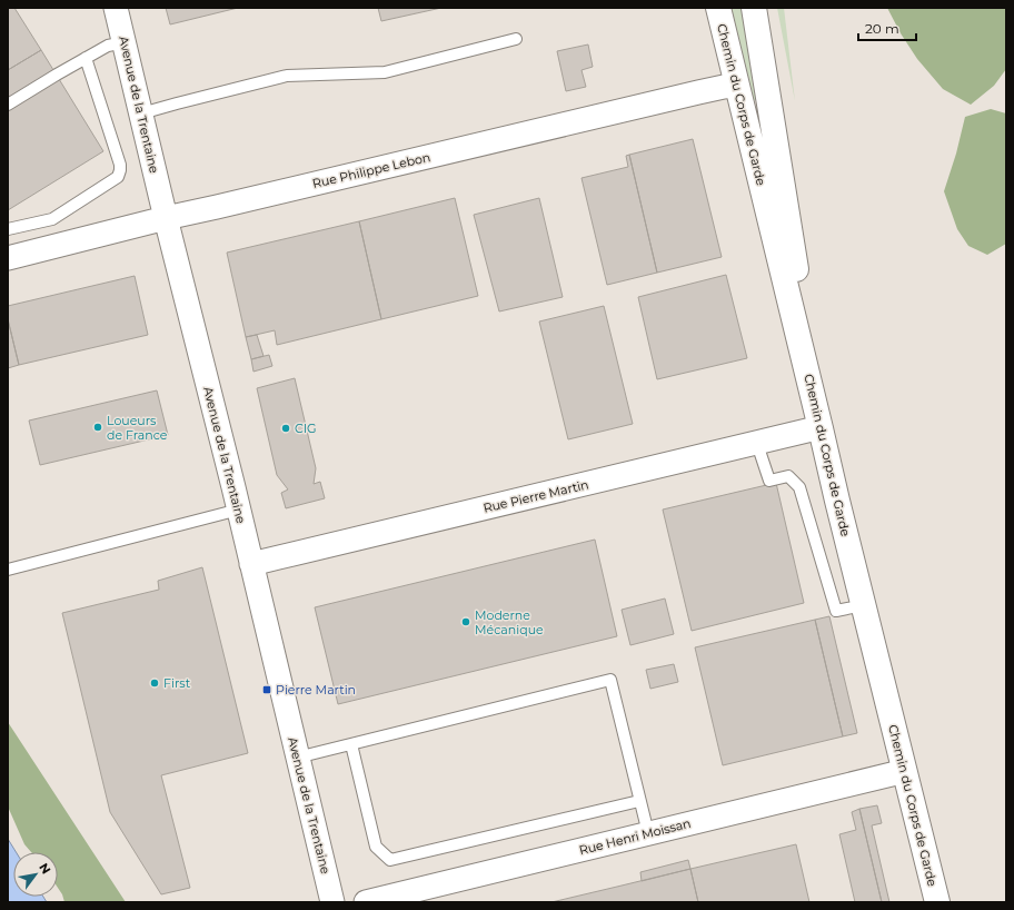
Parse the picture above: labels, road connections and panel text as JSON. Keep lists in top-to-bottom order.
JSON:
{
  "streets": {
    "street": [
      "Avenue de la Trentaine",
      "Chemin du Corps de Garde",
      "Rue Philippe Lebon",
      "Rue Pierre Martin",
      "Rue Henri Moissan"
    ]
  },
  "crossings": [
    ["Avenue de la Trentaine", "Rue Philippe Lebon"],
    ["Avenue de la Trentaine", "Rue Pierre Martin"],
    ["Chemin du Corps de Garde", "Rue Philippe Lebon"],
    ["Chemin du Corps de Garde", "Rue Pierre Martin"],
    ["Chemin du Corps de Garde", "Rue Henri Moissan"]
  ],
  "places": {
    "other": [
      "Loueurs de France",
      "CIG",
      "Moderne Mécanique",
      "First"
    ],
    "transit": ["Pierre Martin"]
  },
  "scale_bar": "20 m",
  "north": "top right"
}
